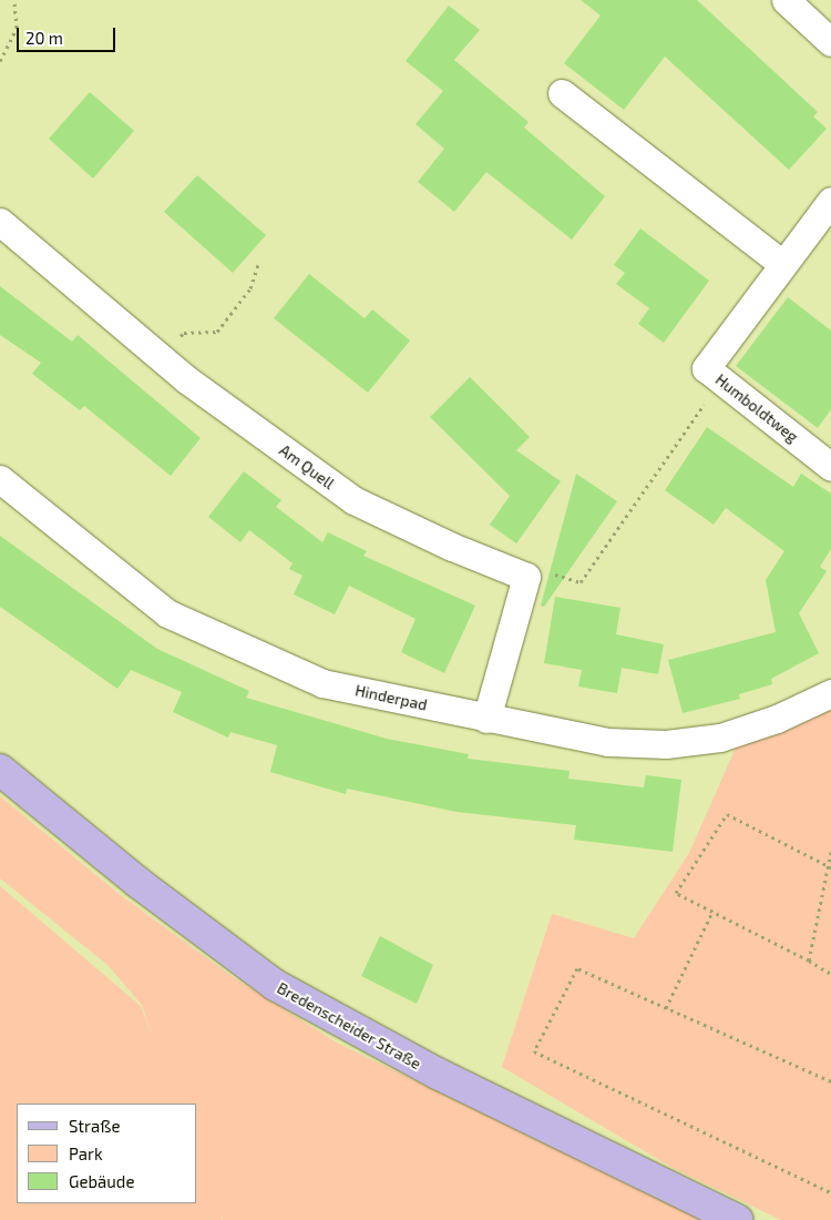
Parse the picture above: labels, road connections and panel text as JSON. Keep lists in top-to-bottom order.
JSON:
{
  "streets": {
    "main road": ["Bredenscheider Straße"],
    "street": ["Humboldtweg", "Am Quell", "Hinderpad"]
  },
  "crossings": [
    ["Am Quell", "Hinderpad"]
  ],
  "legend": ["Straße", "Park", "Gebäude"],
  "scale_bar": "20 m"
}
